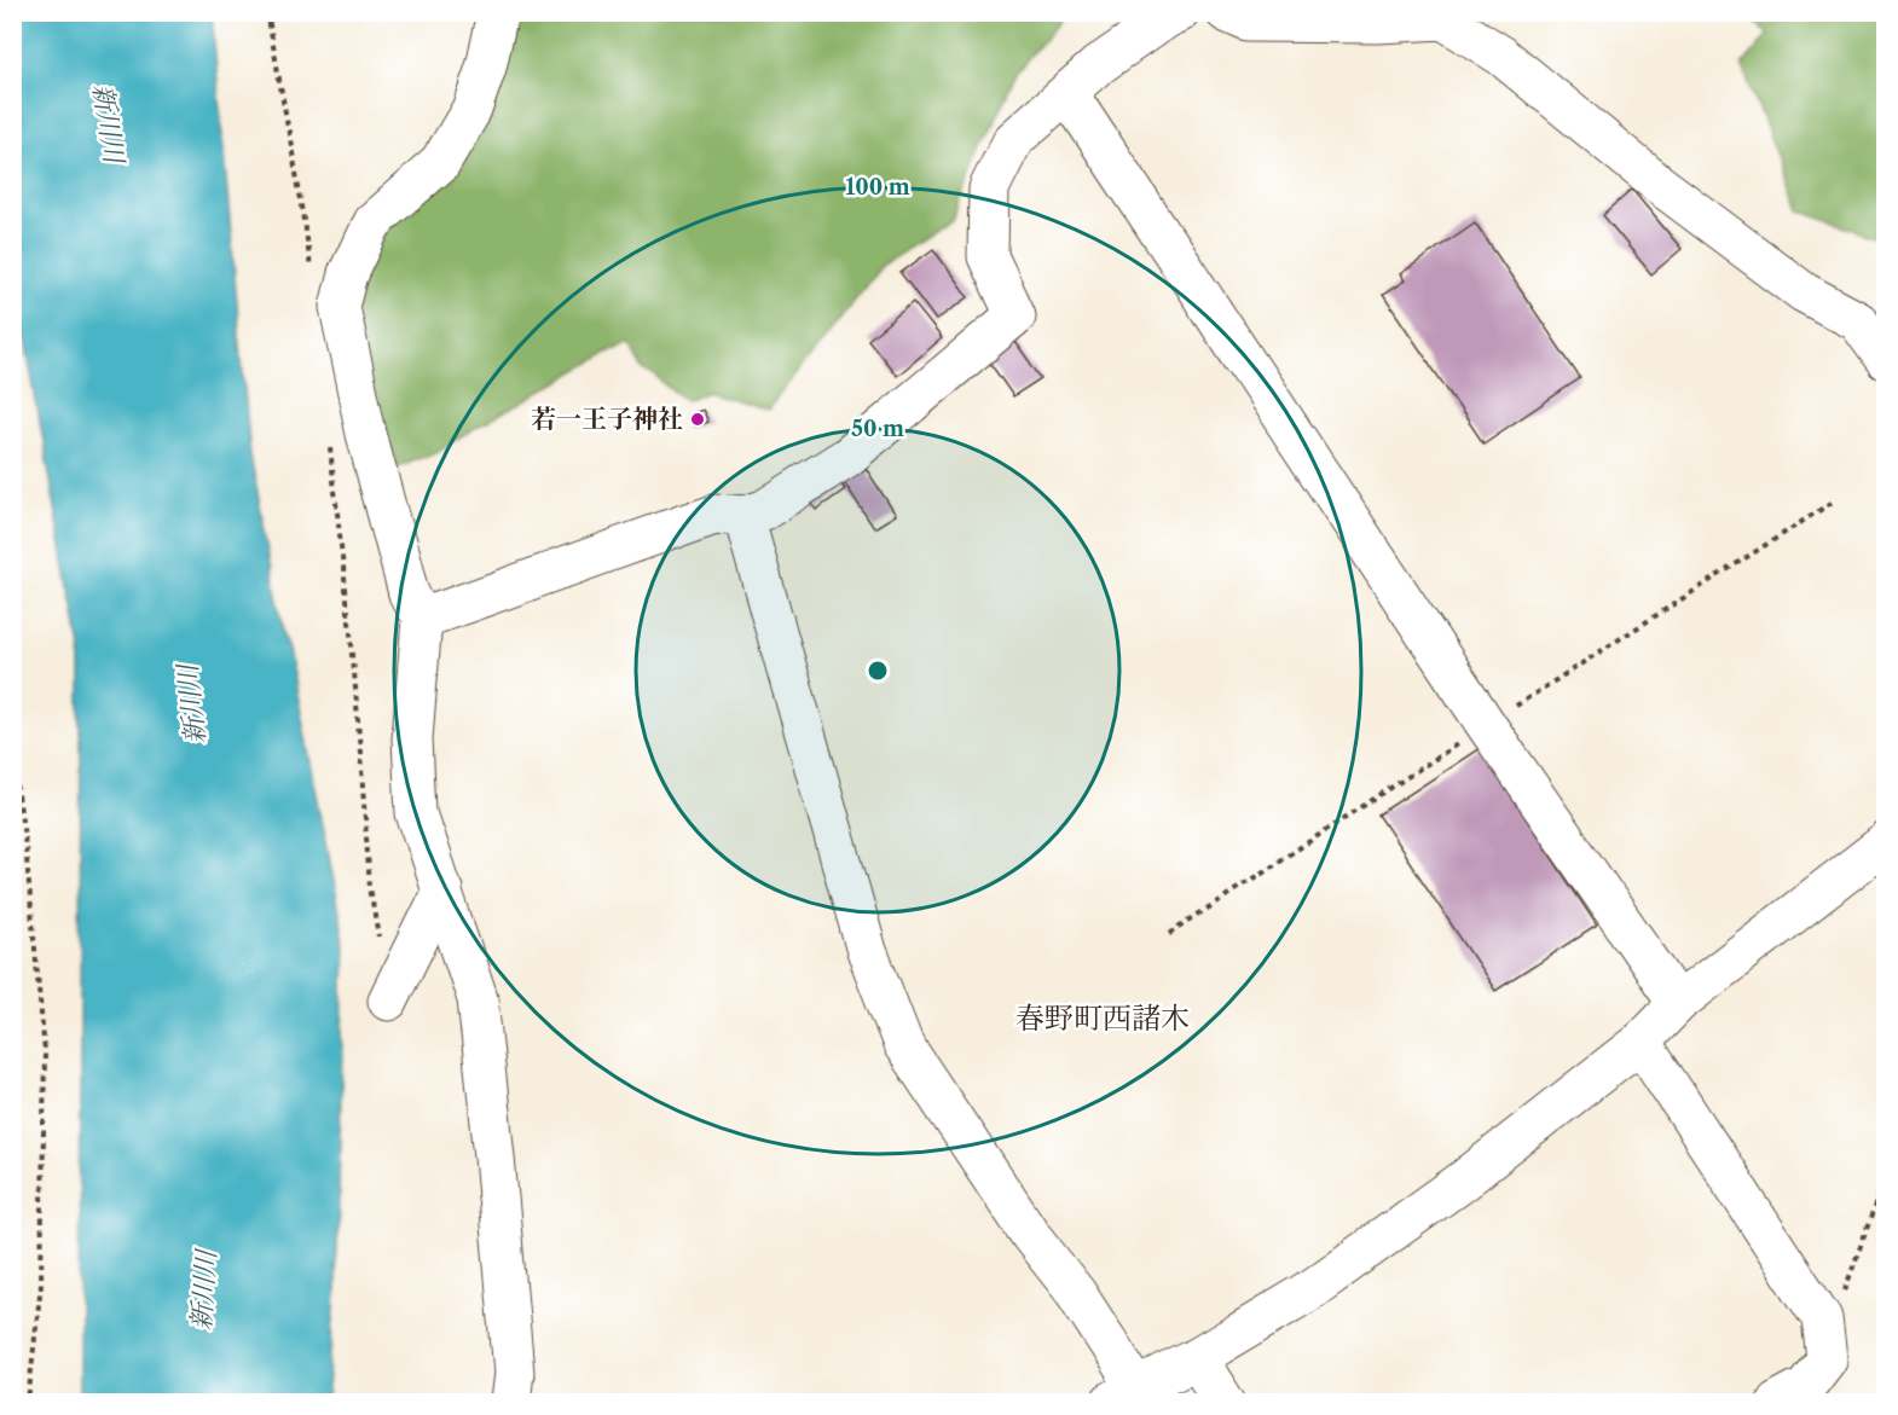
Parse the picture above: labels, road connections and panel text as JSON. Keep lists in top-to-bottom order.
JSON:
{
  "districts": ["春野町西諸木"],
  "water": ["新川川"],
  "places": ["若一王子神社"],
  "rings": ["100 m", "50 m"]
}
